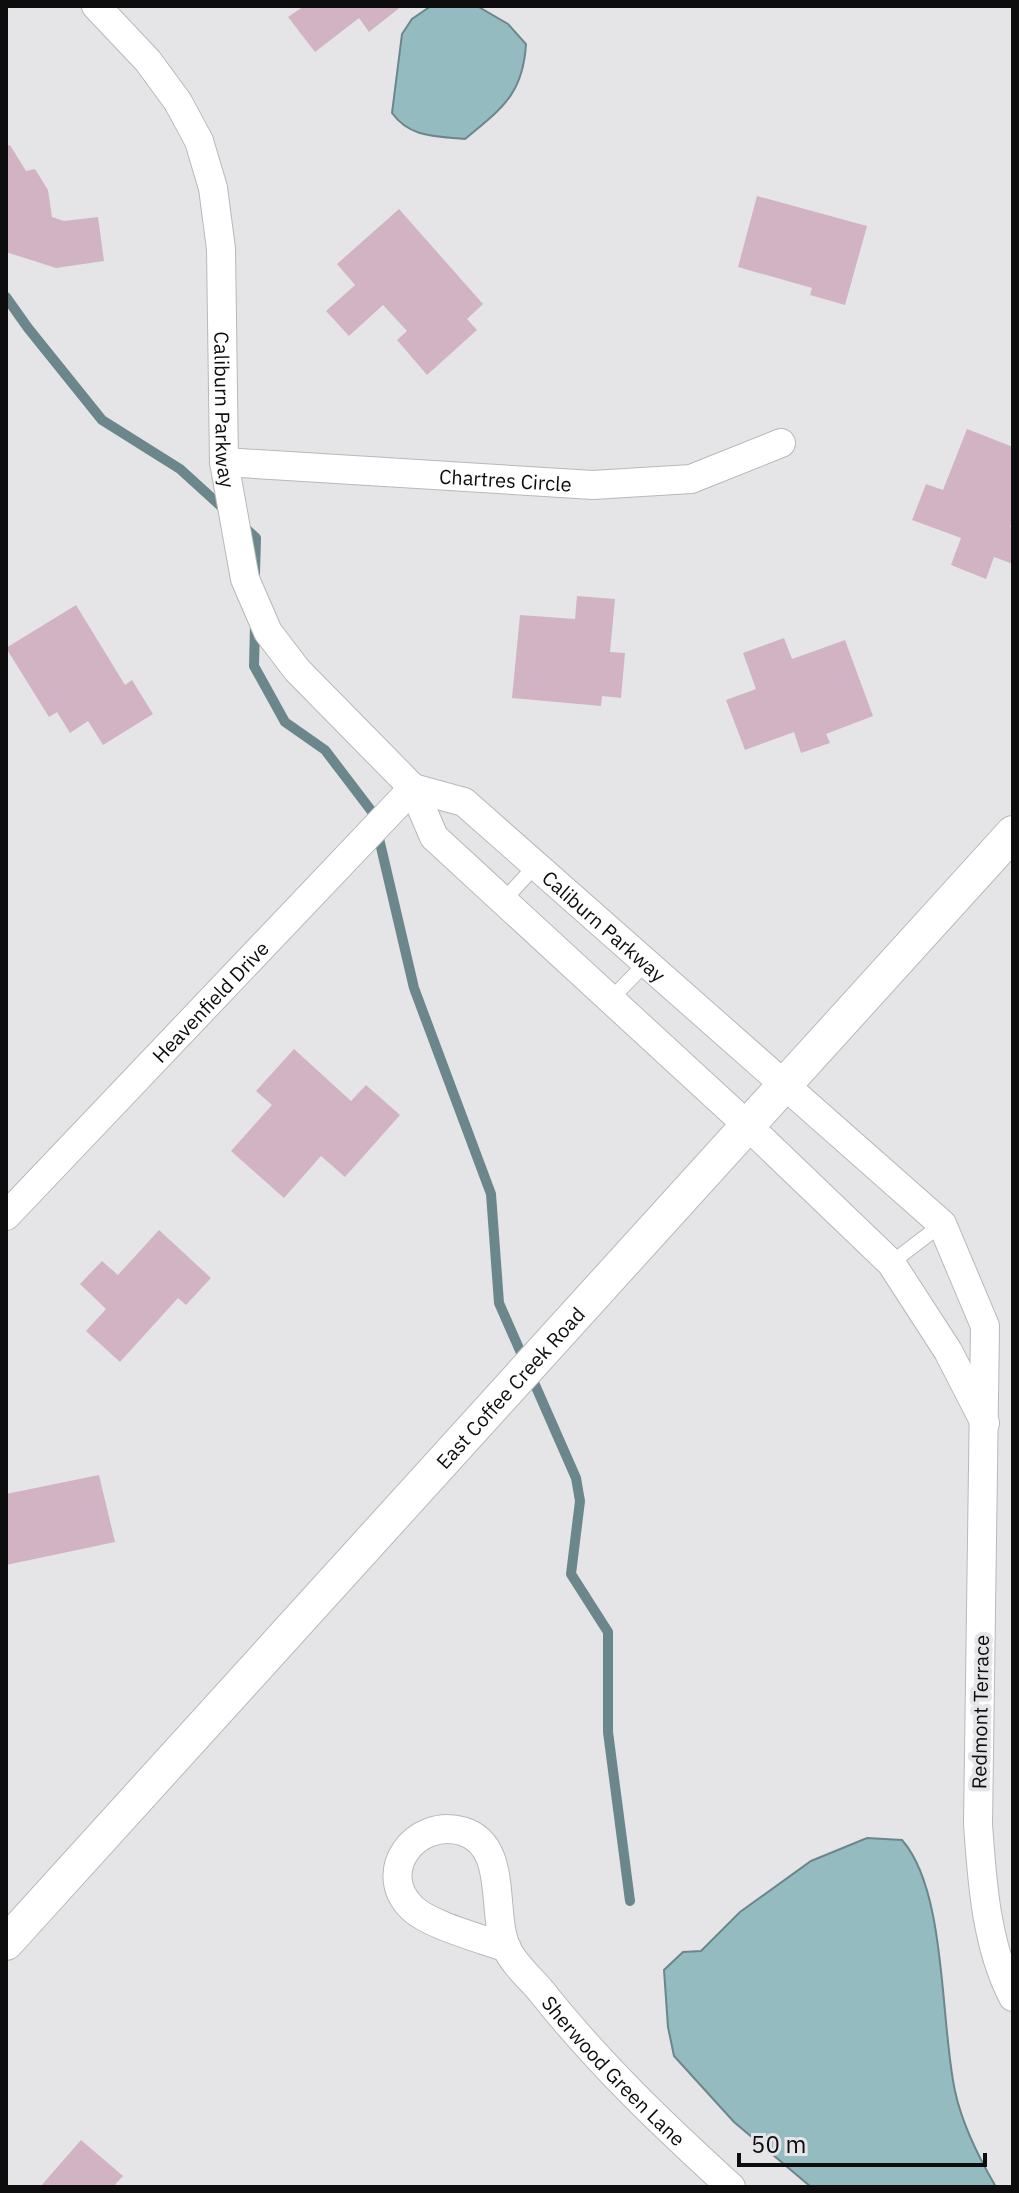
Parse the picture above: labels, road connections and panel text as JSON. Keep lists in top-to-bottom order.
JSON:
{
  "streets": {
    "street": [
      "Caliburn Parkway",
      "Chartres Circle",
      "Heavenfield Drive",
      "East Coffee Creek Road",
      "Redmont Terrace",
      "Sherwood Green Lane"
    ]
  },
  "crossings": [
    ["Caliburn Parkway", "Chartres Circle"],
    ["Caliburn Parkway", "Heavenfield Drive"],
    ["Caliburn Parkway", "East Coffee Creek Road"],
    ["Caliburn Parkway", "Redmont Terrace"],
    ["East Coffee Creek Road", "Redmont Terrace"]
  ],
  "scale_bar": "50 m"
}
